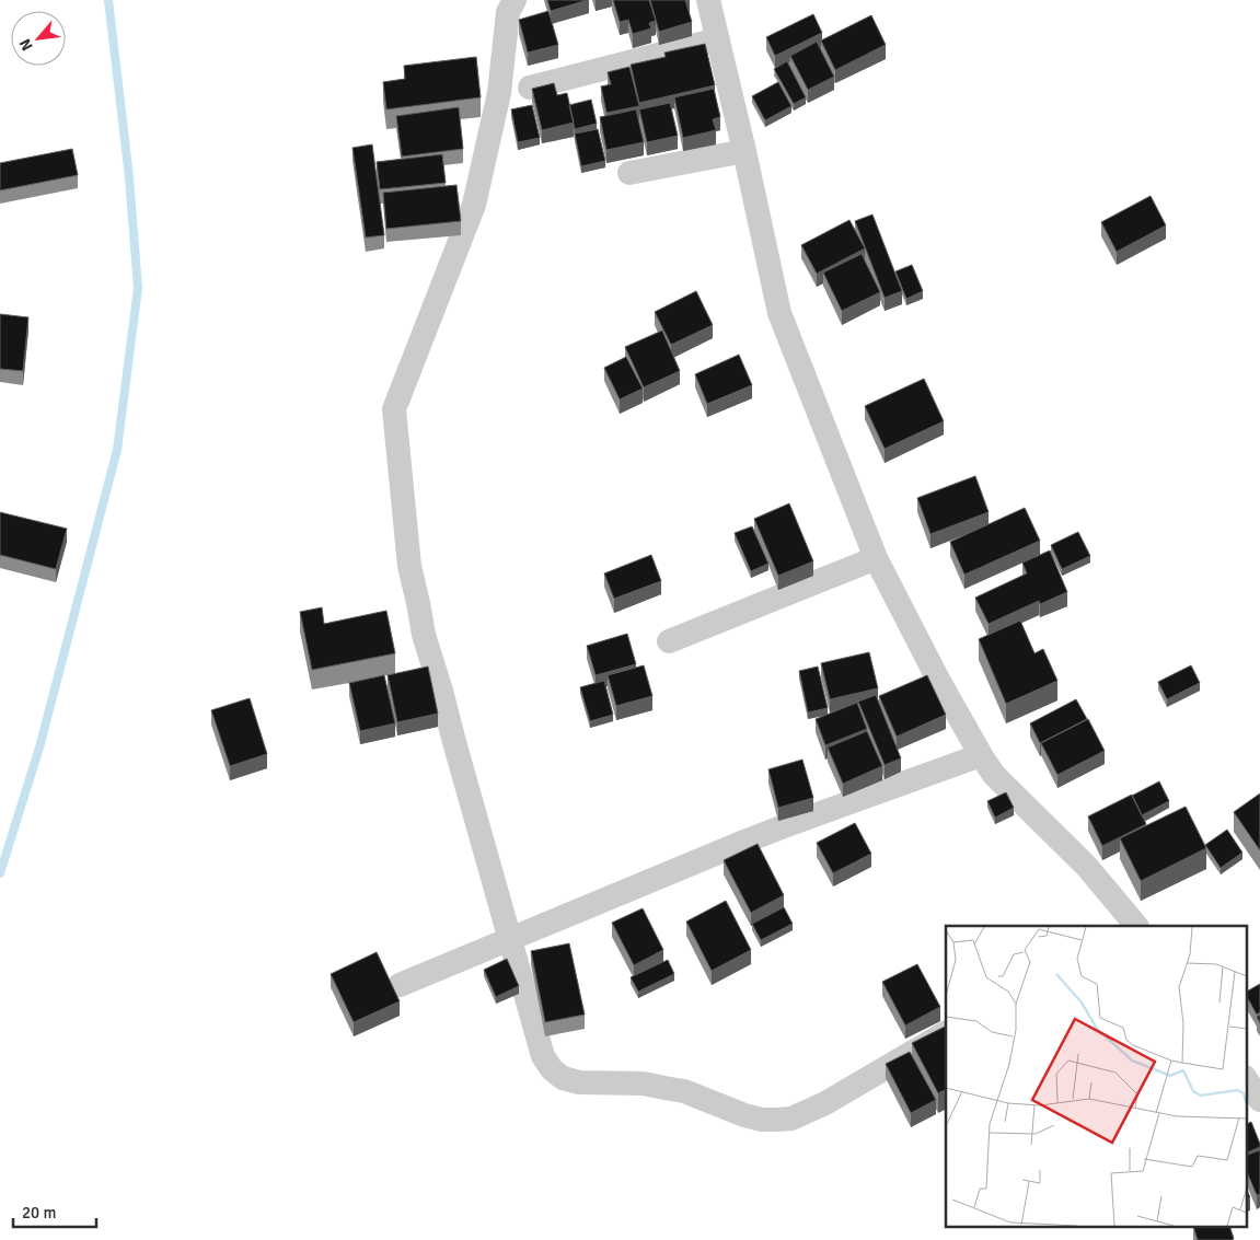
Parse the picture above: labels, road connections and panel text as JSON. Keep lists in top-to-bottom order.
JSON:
{
  "scale_bar": "20 m",
  "north": "bottom left"
}
